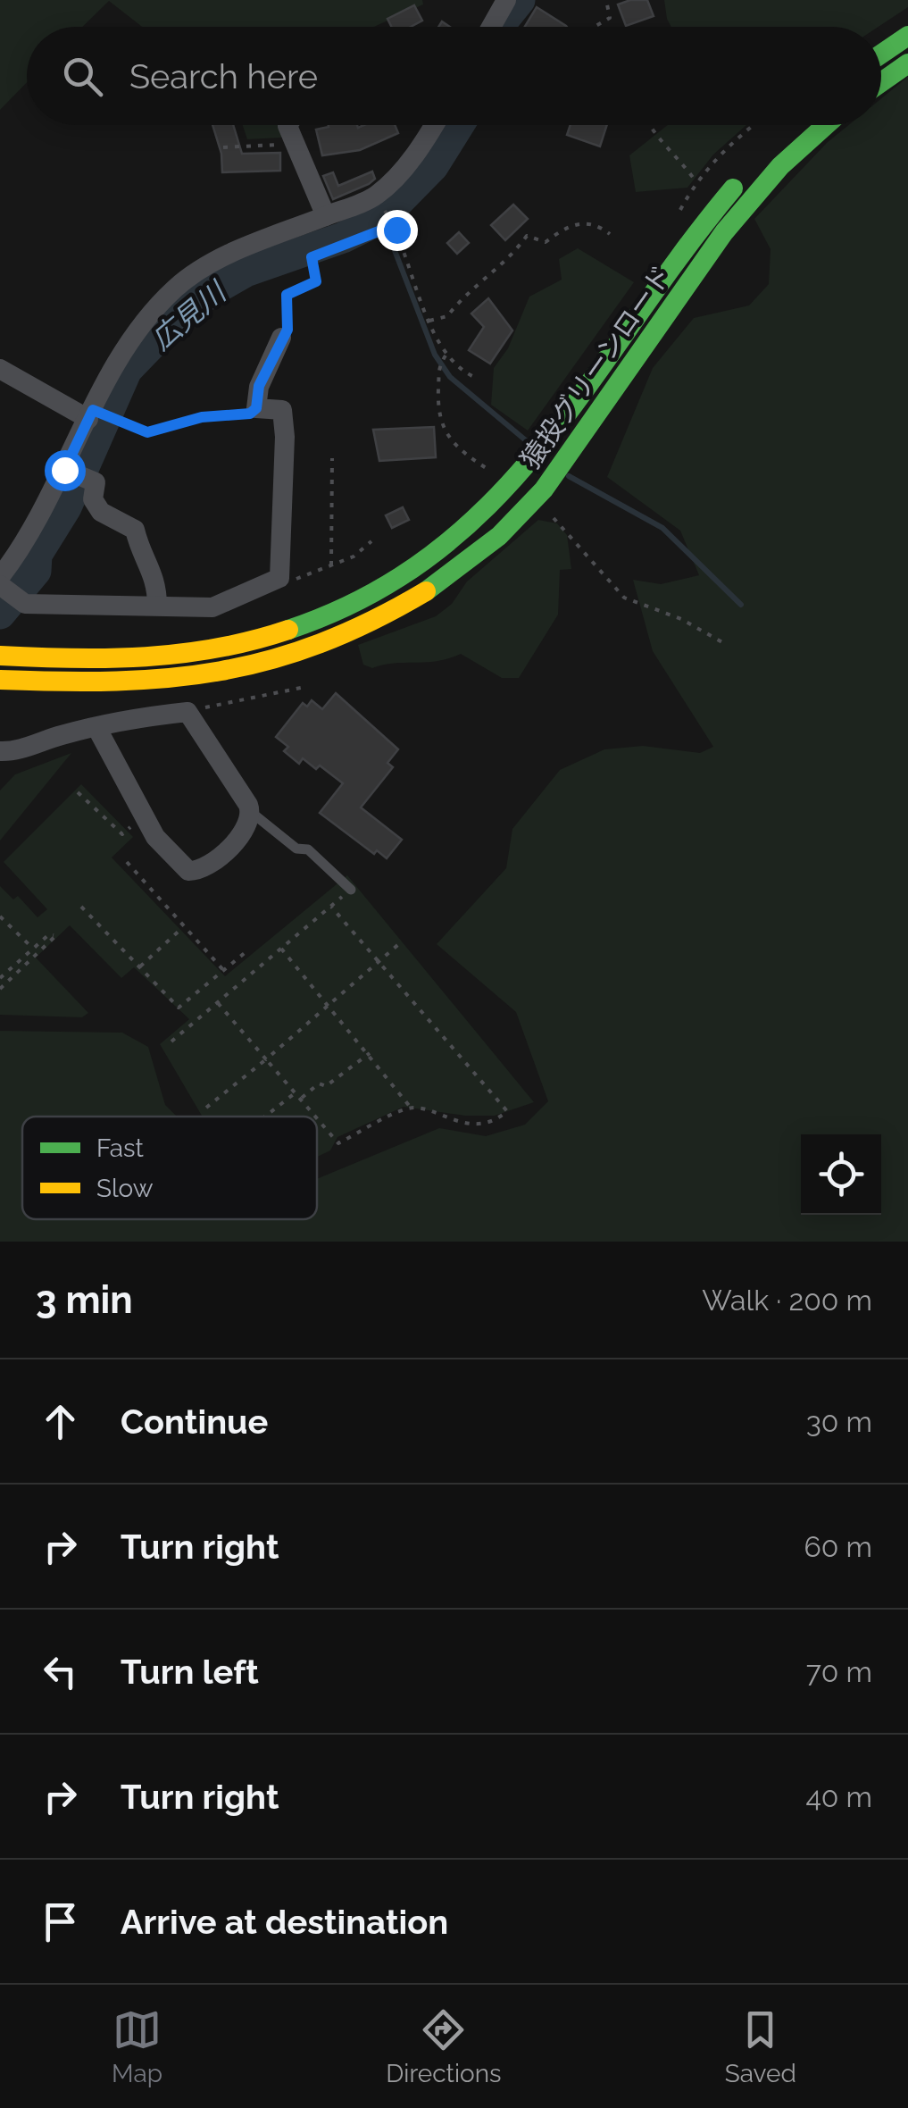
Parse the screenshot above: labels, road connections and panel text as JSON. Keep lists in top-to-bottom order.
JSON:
{
  "streets": {
    "main road": ["猿投グリーンロード"]
  },
  "water": ["広見川"],
  "legend": ["Fast", "Slow"],
  "page": {
    "search": "Search here",
    "heading": ["3 min", "Walk · 200 m"],
    "list": [
      ["Continue", "30 m"],
      ["Turn right", "60 m"],
      ["Turn left", "70 m"],
      ["Turn right", "40 m"],
      "Arrive at destination"
    ],
    "nav": ["Map", "Directions", "Saved"]
  }
}
